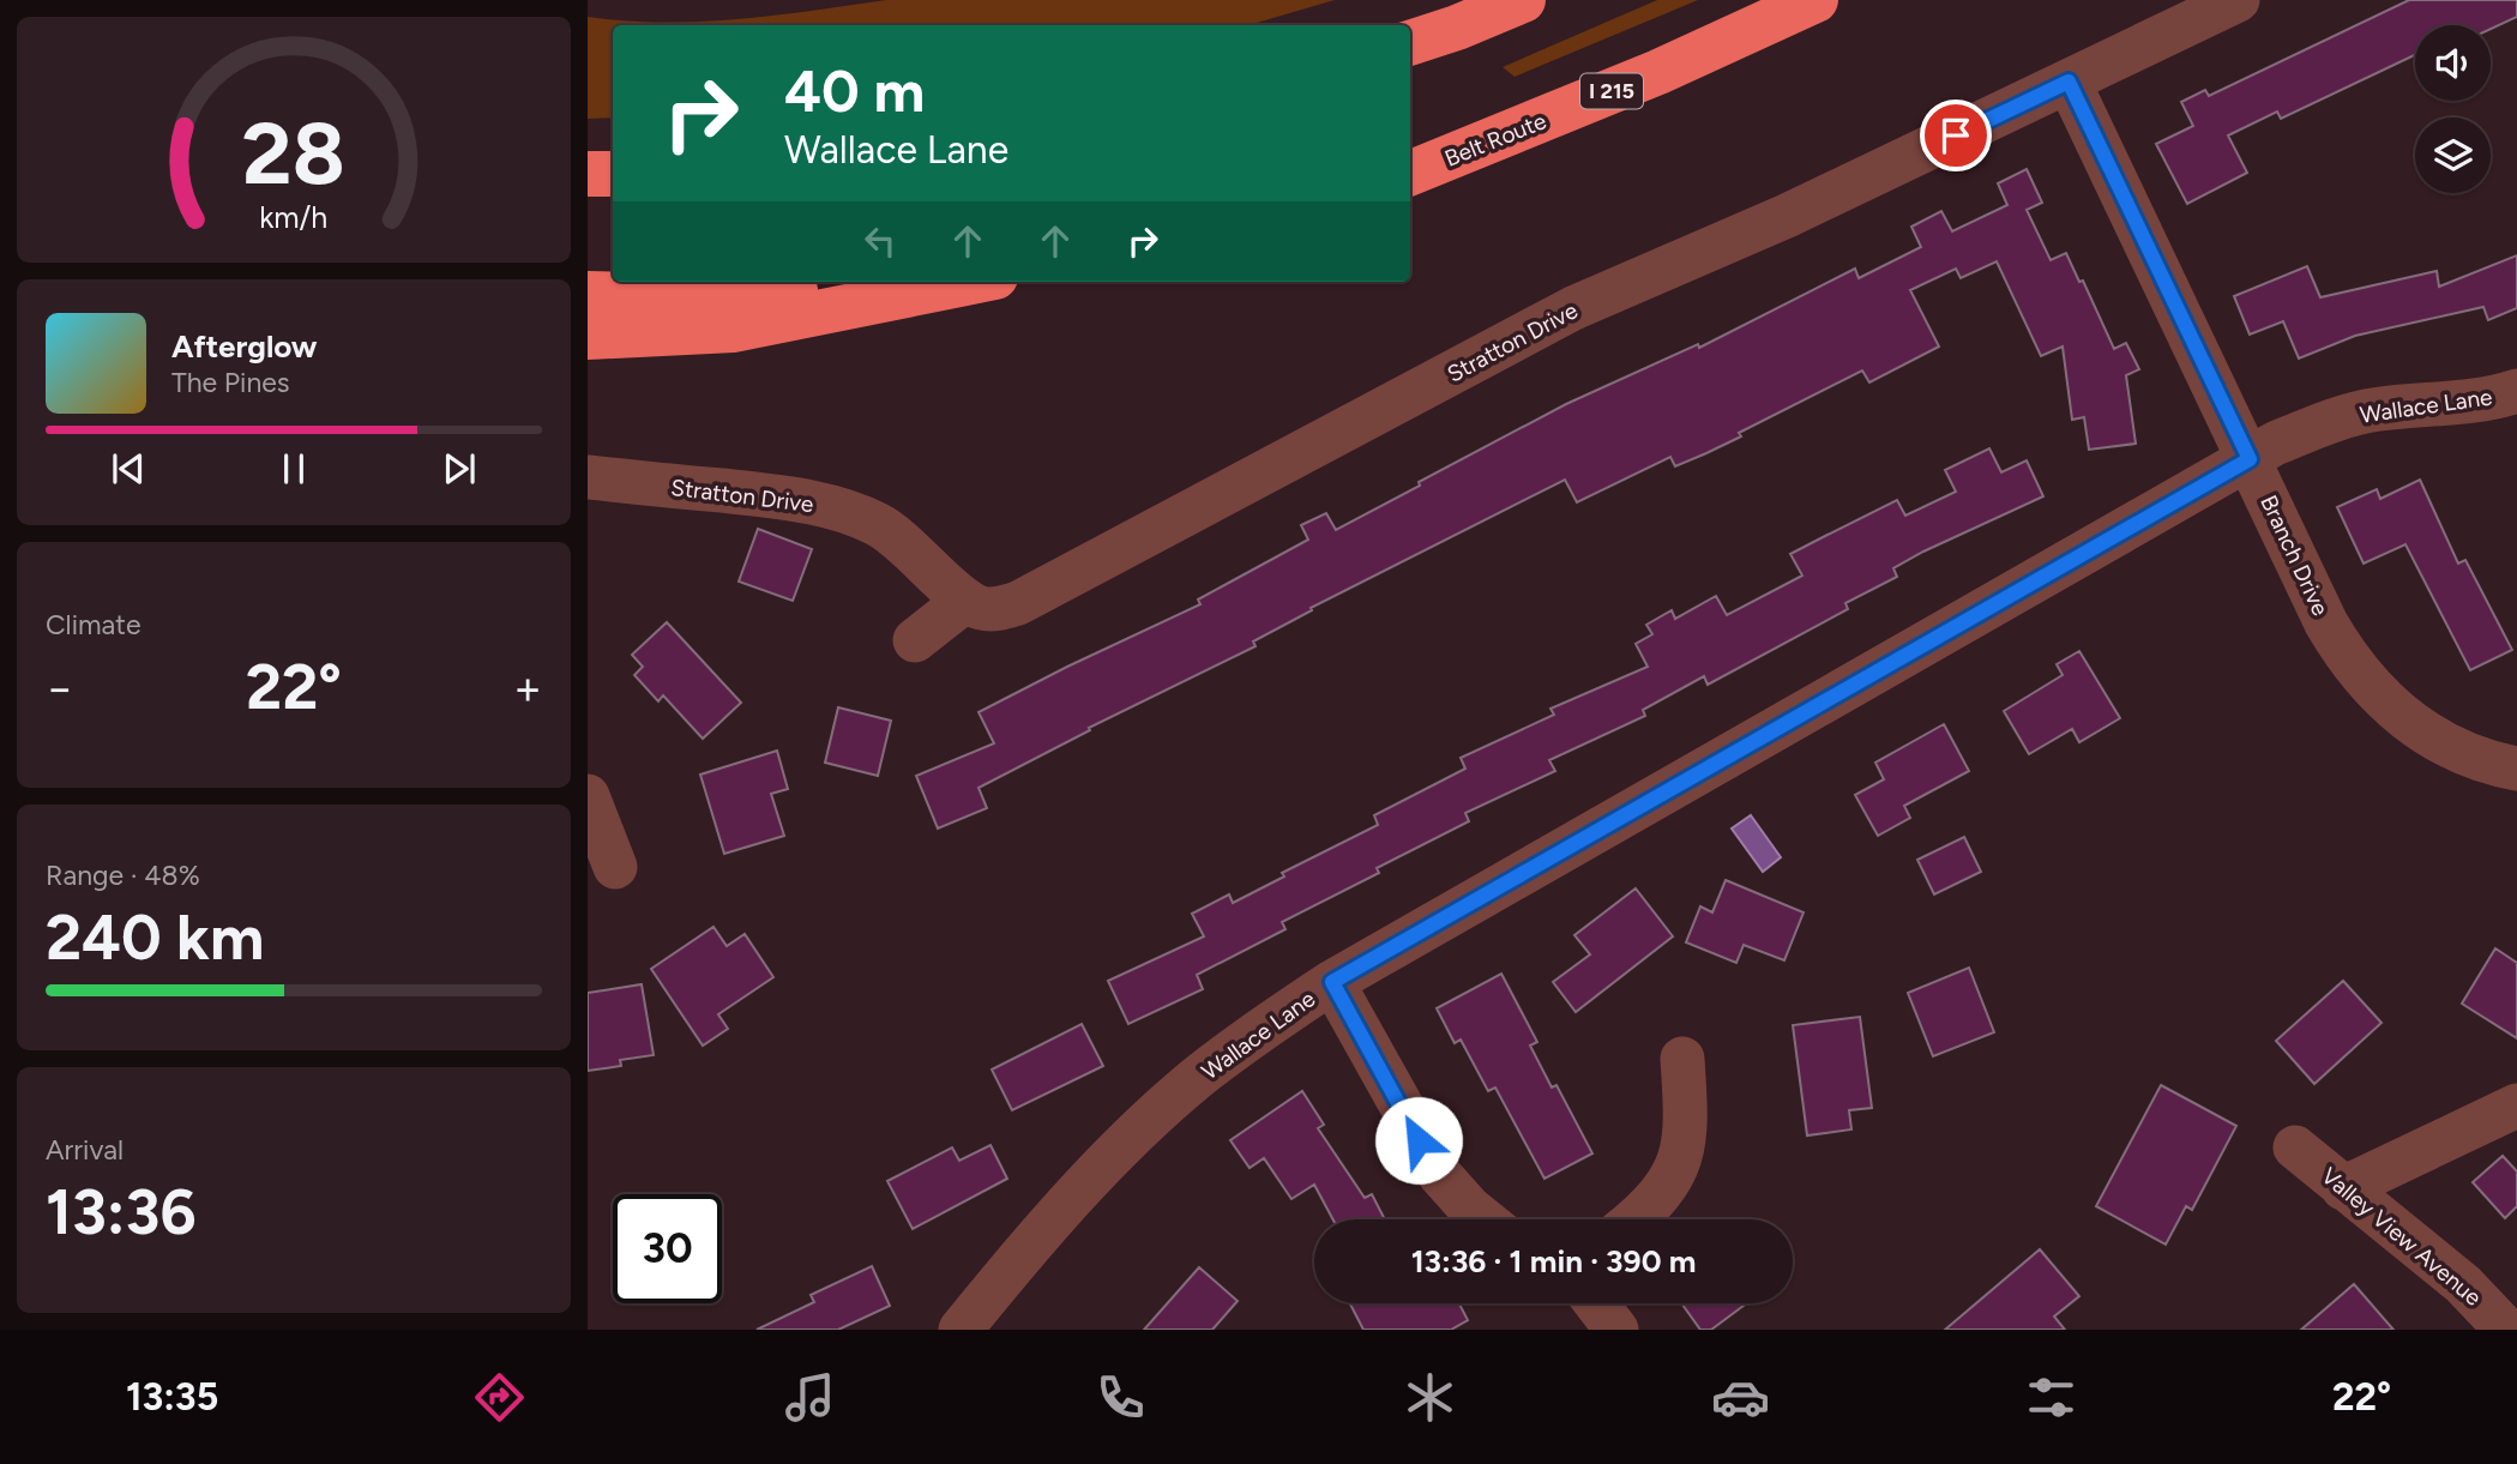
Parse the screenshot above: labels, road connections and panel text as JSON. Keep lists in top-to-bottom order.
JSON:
{
  "streets": {
    "highway": ["I 215", "Belt Route"],
    "street": [
      "Stratton Drive",
      "Wallace Lane",
      "Branch Drive",
      "Valley View Avenue"
    ]
  },
  "crossings": [
    ["Stratton Drive", "Branch Drive"],
    ["Wallace Lane", "Branch Drive"]
  ],
  "page": {
    "turn": ["40 m", "Wallace Lane"],
    "song": ["Afterglow", "The Pines"],
    "tile": [
      "Climate",
      ["Range · 48%", "240 km"],
      ["Arrival", "13:36"]
    ],
    "heat": ["−", "22°", "+"],
    "limit": "30",
    "trip": "13:36 · 1 min · 390 m",
    "tabs": ["13:35", "22°"],
    "gauge": ["28", "km/h"]
  }
}
